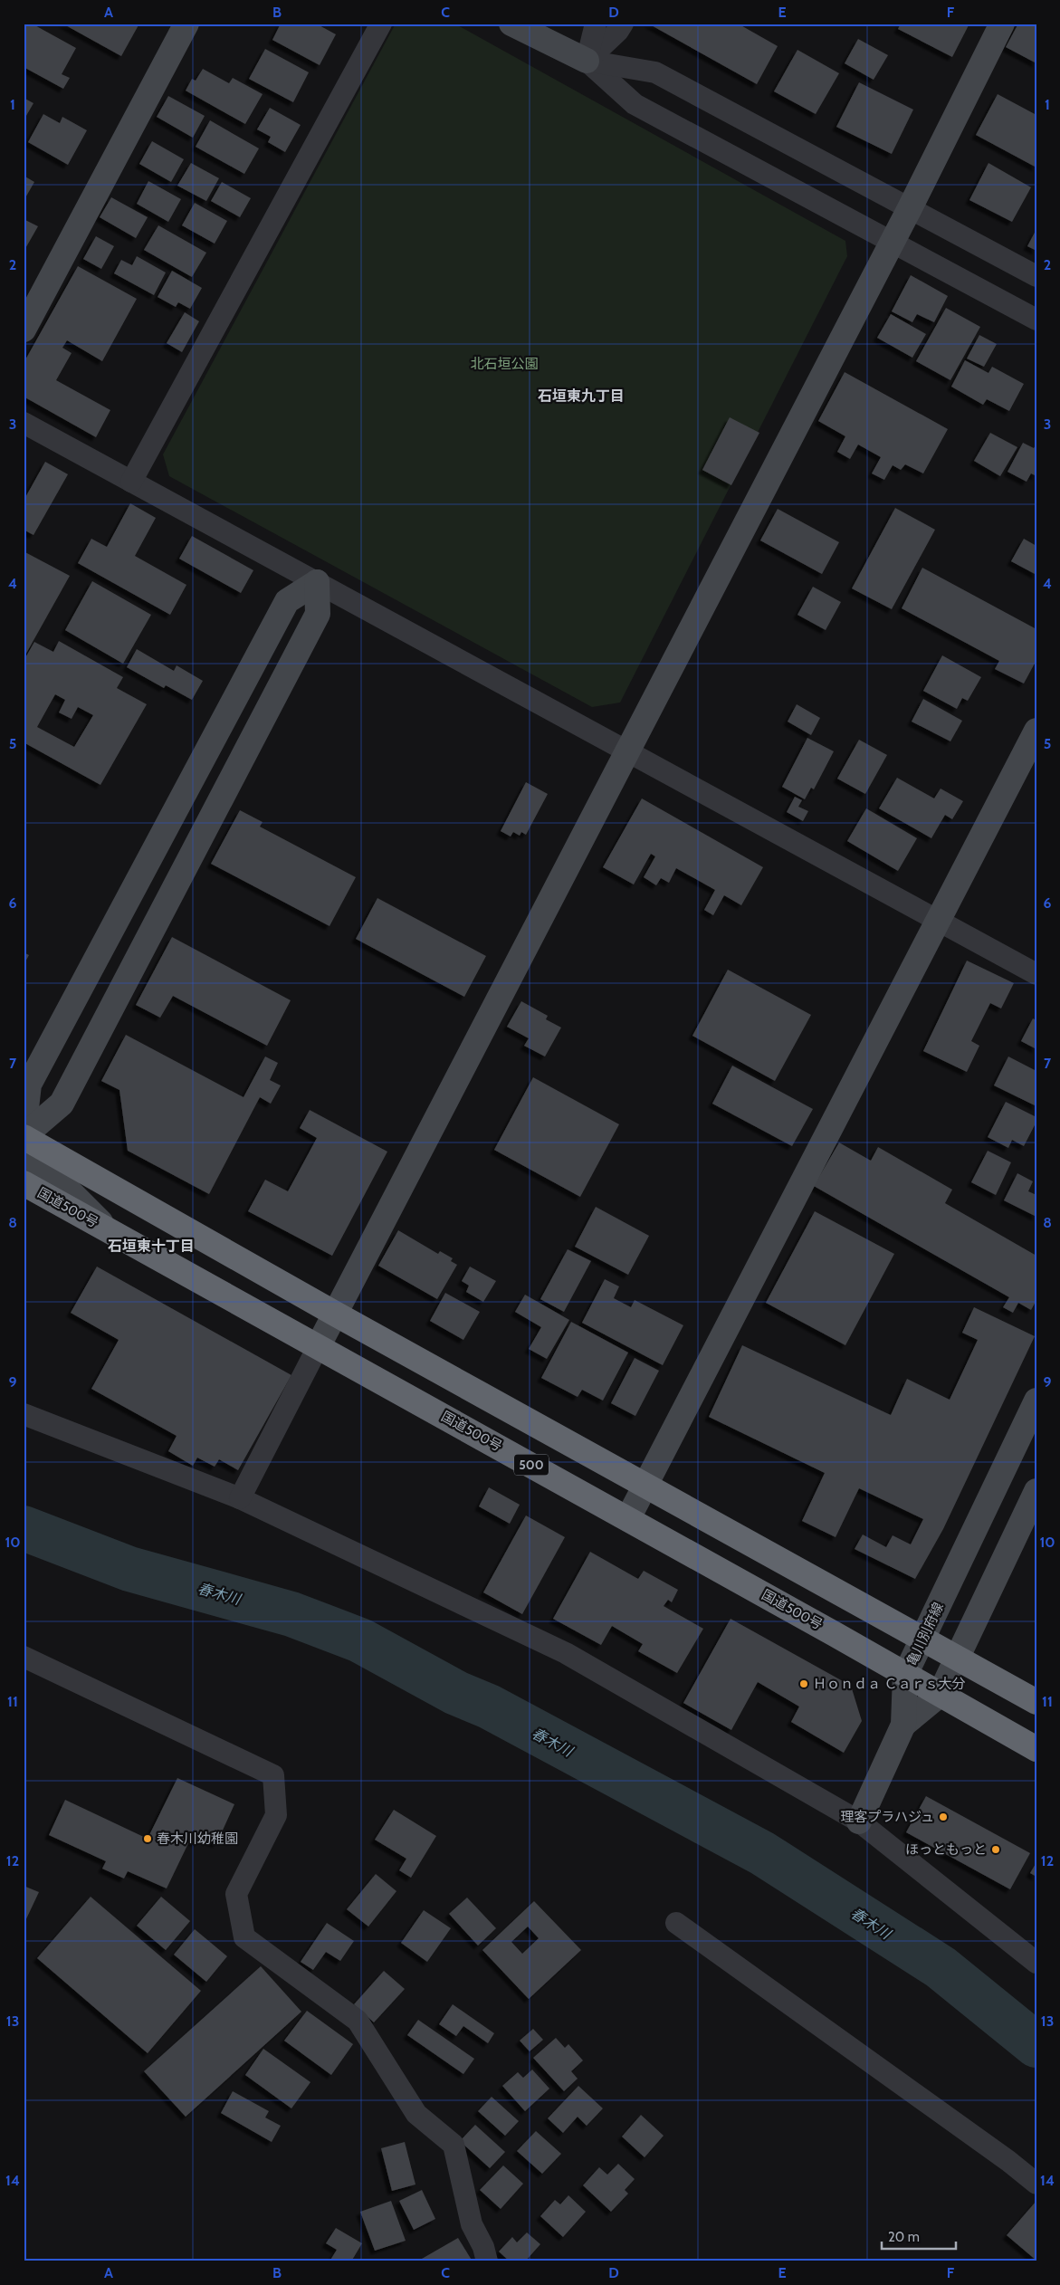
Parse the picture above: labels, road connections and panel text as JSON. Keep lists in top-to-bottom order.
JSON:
{
  "streets": {
    "highway": ["国道500号", "500"],
    "street": ["亀川別府線"]
  },
  "crossings": [
    ["国道500号", "亀川別府線"],
    ["500", "亀川別府線"]
  ],
  "districts": ["石垣東九丁目", "石垣東十丁目"],
  "water": ["春木川"],
  "parks": ["北石垣公園"],
  "places": [
    "Ｈｏｎｄａ Ｃａｒｓ大分",
    "理客プラハジュ",
    "春木川幼稚園",
    "ほっともっと"
  ],
  "scale_bar": "20 m",
  "grid": {
    "columns": [
      "A",
      "B",
      "C",
      "D",
      "E",
      "F"
    ],
    "rows": [
      "1",
      "2",
      "3",
      "4",
      "5",
      "6",
      "7",
      "8",
      "9",
      "10",
      "11",
      "12",
      "13",
      "14"
    ]
  }
}
